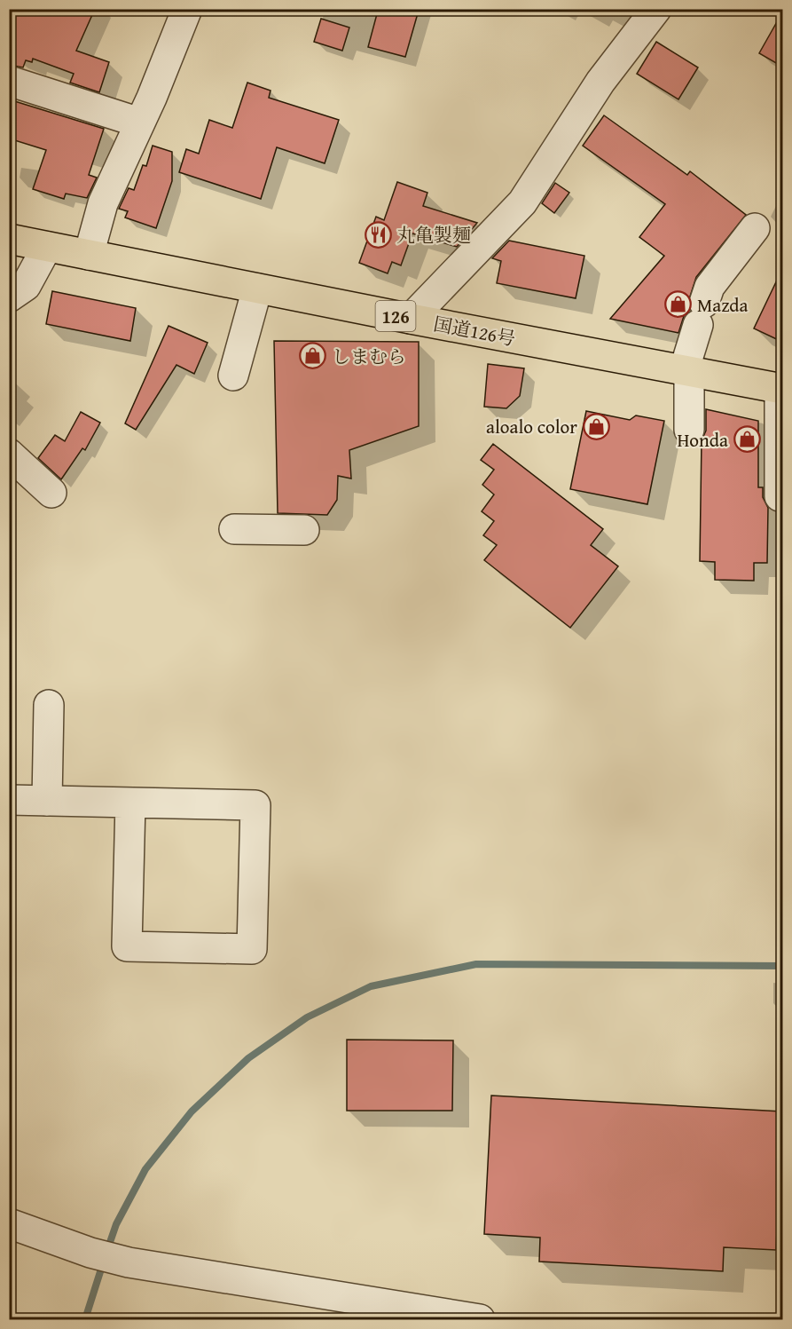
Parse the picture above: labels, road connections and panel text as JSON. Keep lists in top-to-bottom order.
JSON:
{
  "streets": {
    "highway": ["126", "国道126号"]
  },
  "places": {
    "restaurant": ["丸亀製麺"],
    "shop": [
      "Mazda",
      "しまむら",
      "aloalo color",
      "Honda"
    ]
  }
}
